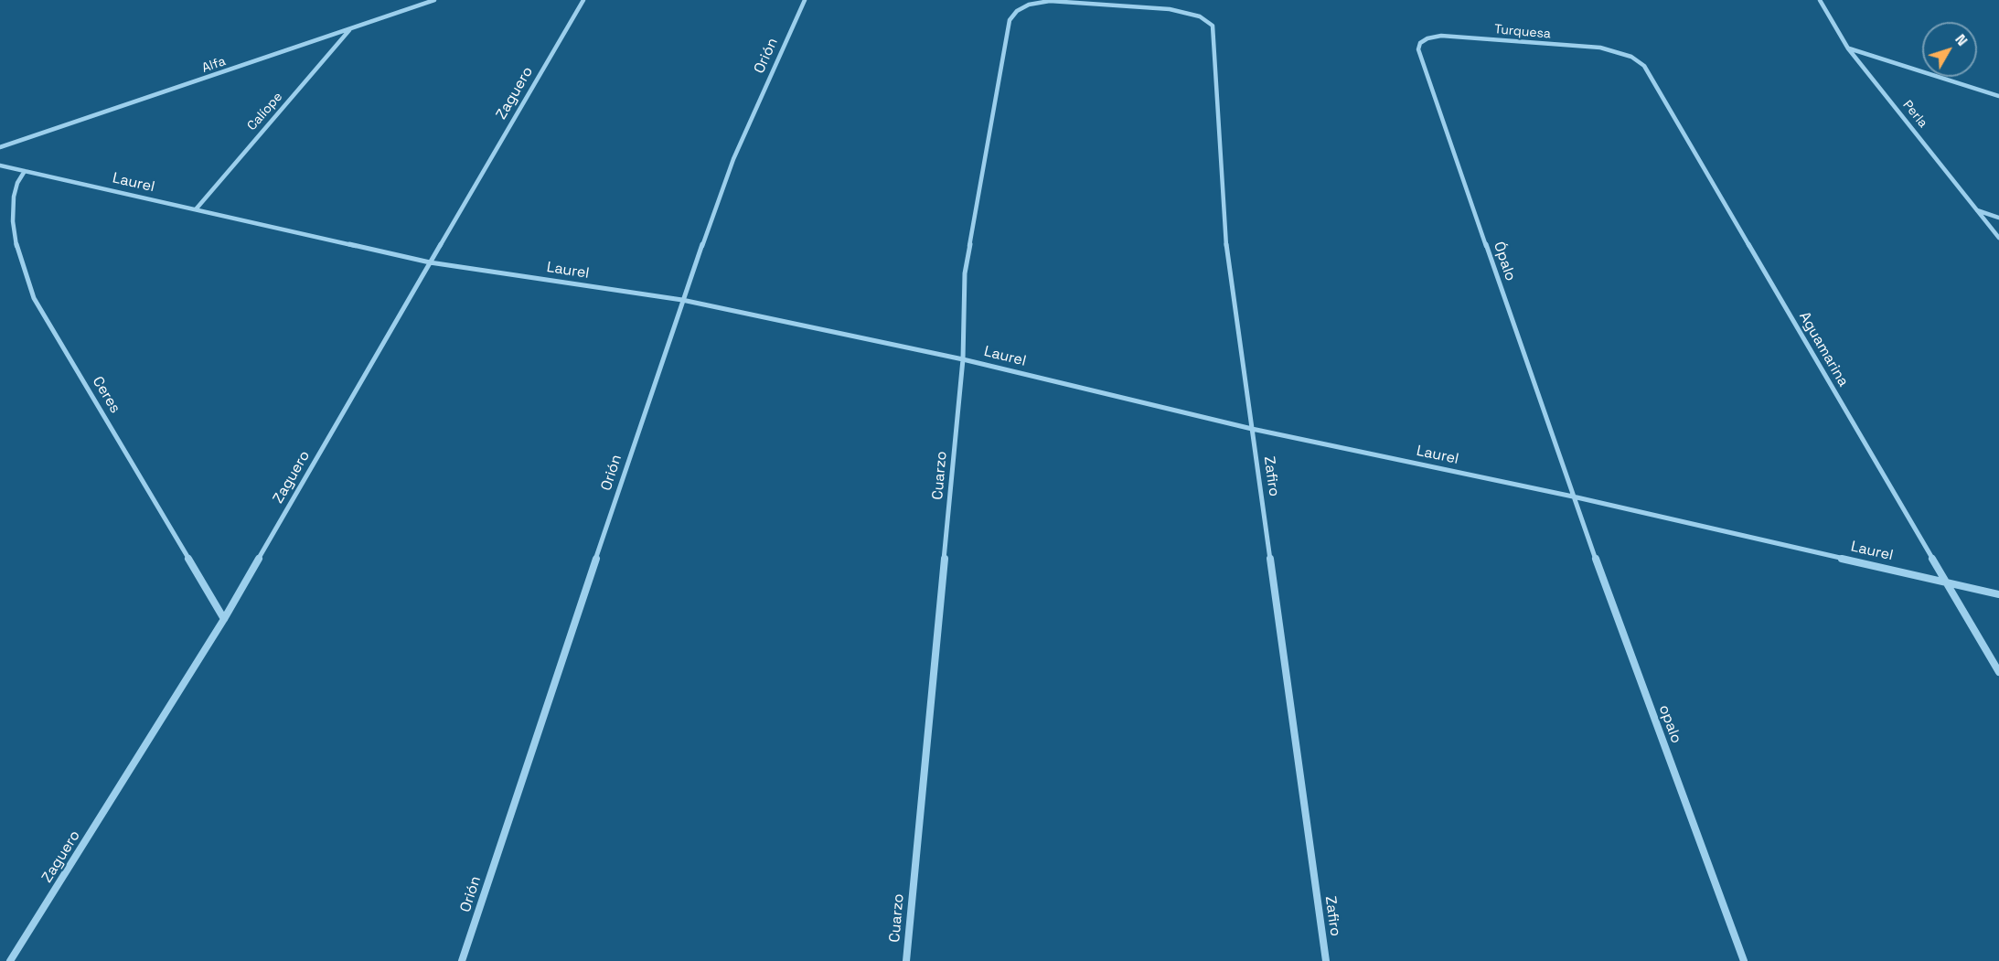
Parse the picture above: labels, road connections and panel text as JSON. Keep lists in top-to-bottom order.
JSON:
{
  "streets": {
    "street": [
      "Turquesa",
      "Orión",
      "Alfa",
      "Zaguero",
      "Calíope",
      "Perla",
      "Laurel",
      "Ópalo",
      "Aguamarina",
      "Ceres",
      "Cuarzo",
      "Zafiro",
      "opalo"
    ]
  },
  "crossings": [
    ["Turquesa", "Ópalo"],
    ["Turquesa", "Aguamarina"],
    ["Orión", "Laurel"],
    ["Alfa", "Calíope"],
    ["Zaguero", "Laurel"],
    ["Zaguero", "Ceres"],
    ["Calíope", "Laurel"],
    ["Laurel", "Ópalo"],
    ["Laurel", "Aguamarina"],
    ["Laurel", "Ceres"],
    ["Laurel", "Cuarzo"],
    ["Laurel", "Zafiro"],
    ["Laurel", "opalo"],
    ["Ópalo", "opalo"],
    ["Cuarzo", "Zafiro"]
  ],
  "north": "top right"
}
